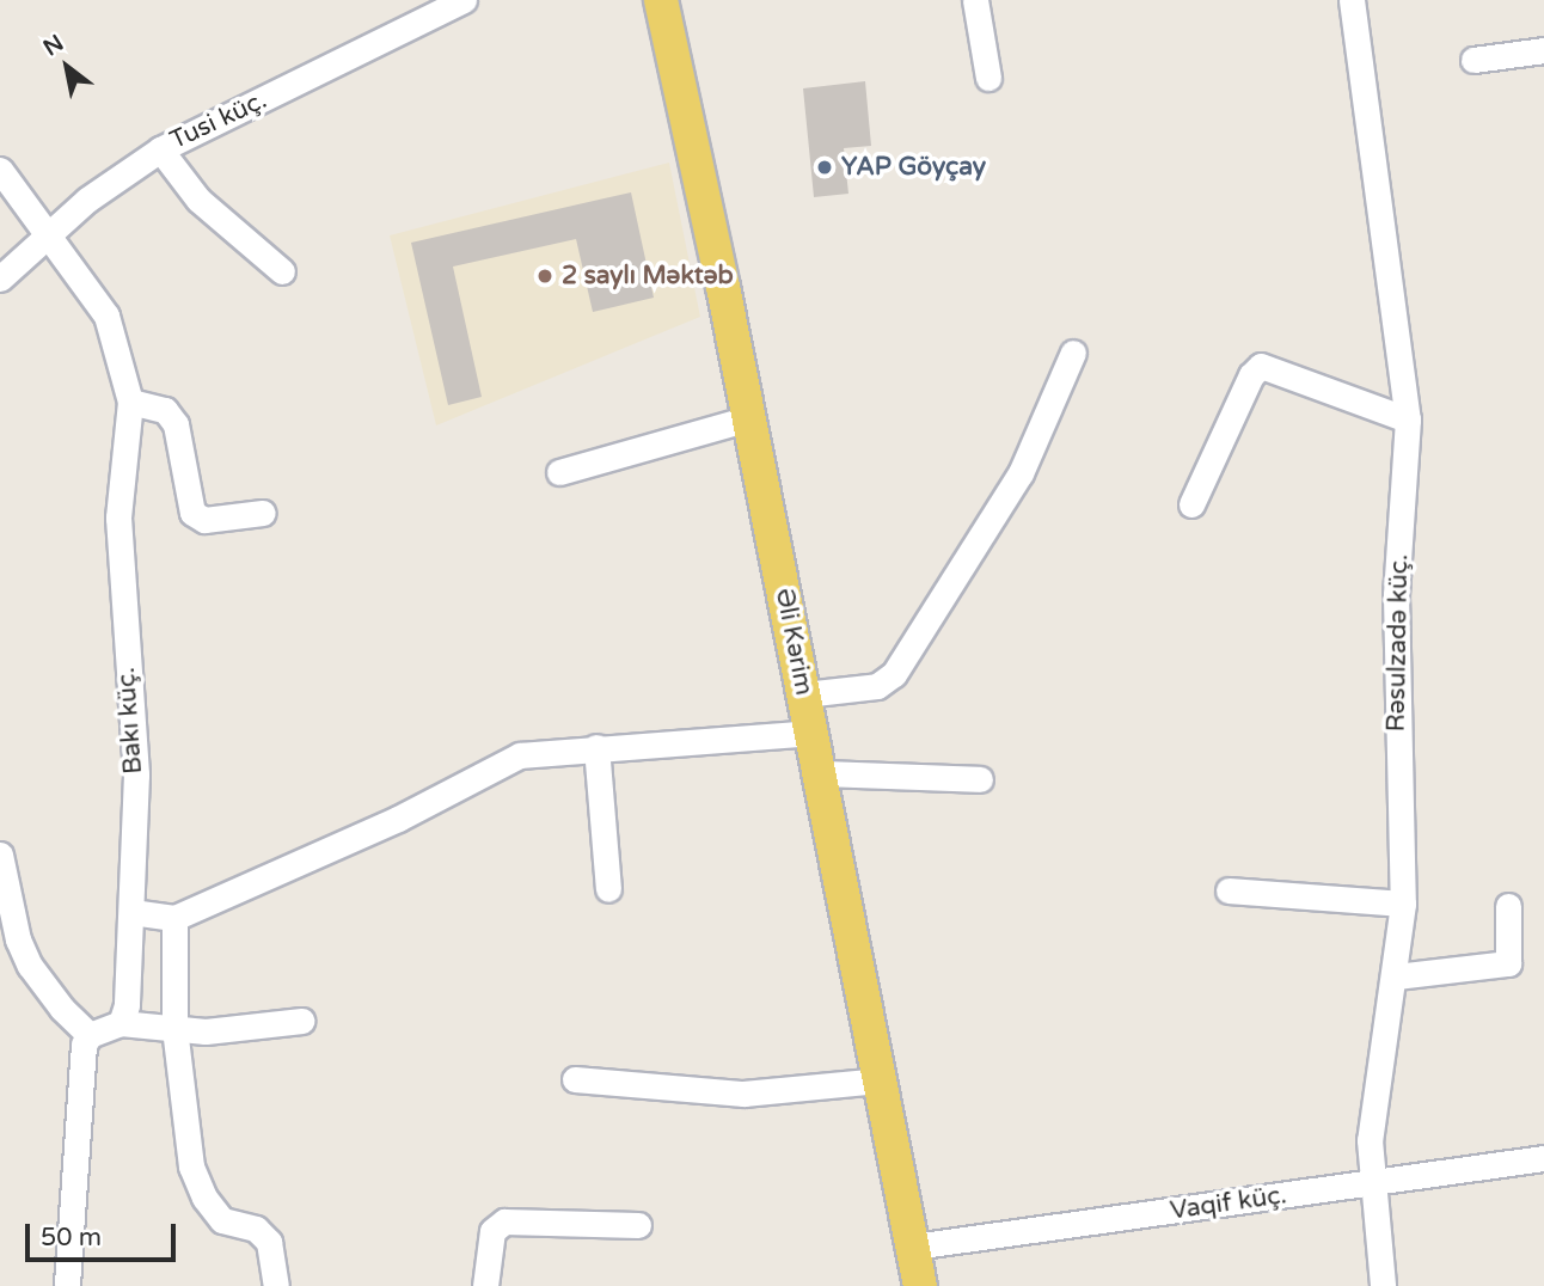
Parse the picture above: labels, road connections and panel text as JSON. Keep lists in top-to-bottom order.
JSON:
{
  "streets": {
    "main road": ["Əli Kərim"],
    "street": [
      "Tusi küç.",
      "Rəsulzadə küç.",
      "Bakı küç.",
      "Vaqif küç."
    ]
  },
  "crossings": [
    ["Tusi küç.", "Bakı küç."],
    ["Əli Kərim", "Vaqif küç."],
    ["Rəsulzadə küç.", "Vaqif küç."]
  ],
  "places": ["YAP Göyçay", "2 saylı Məktəb"],
  "scale_bar": "50 m",
  "north": "top left"
}
